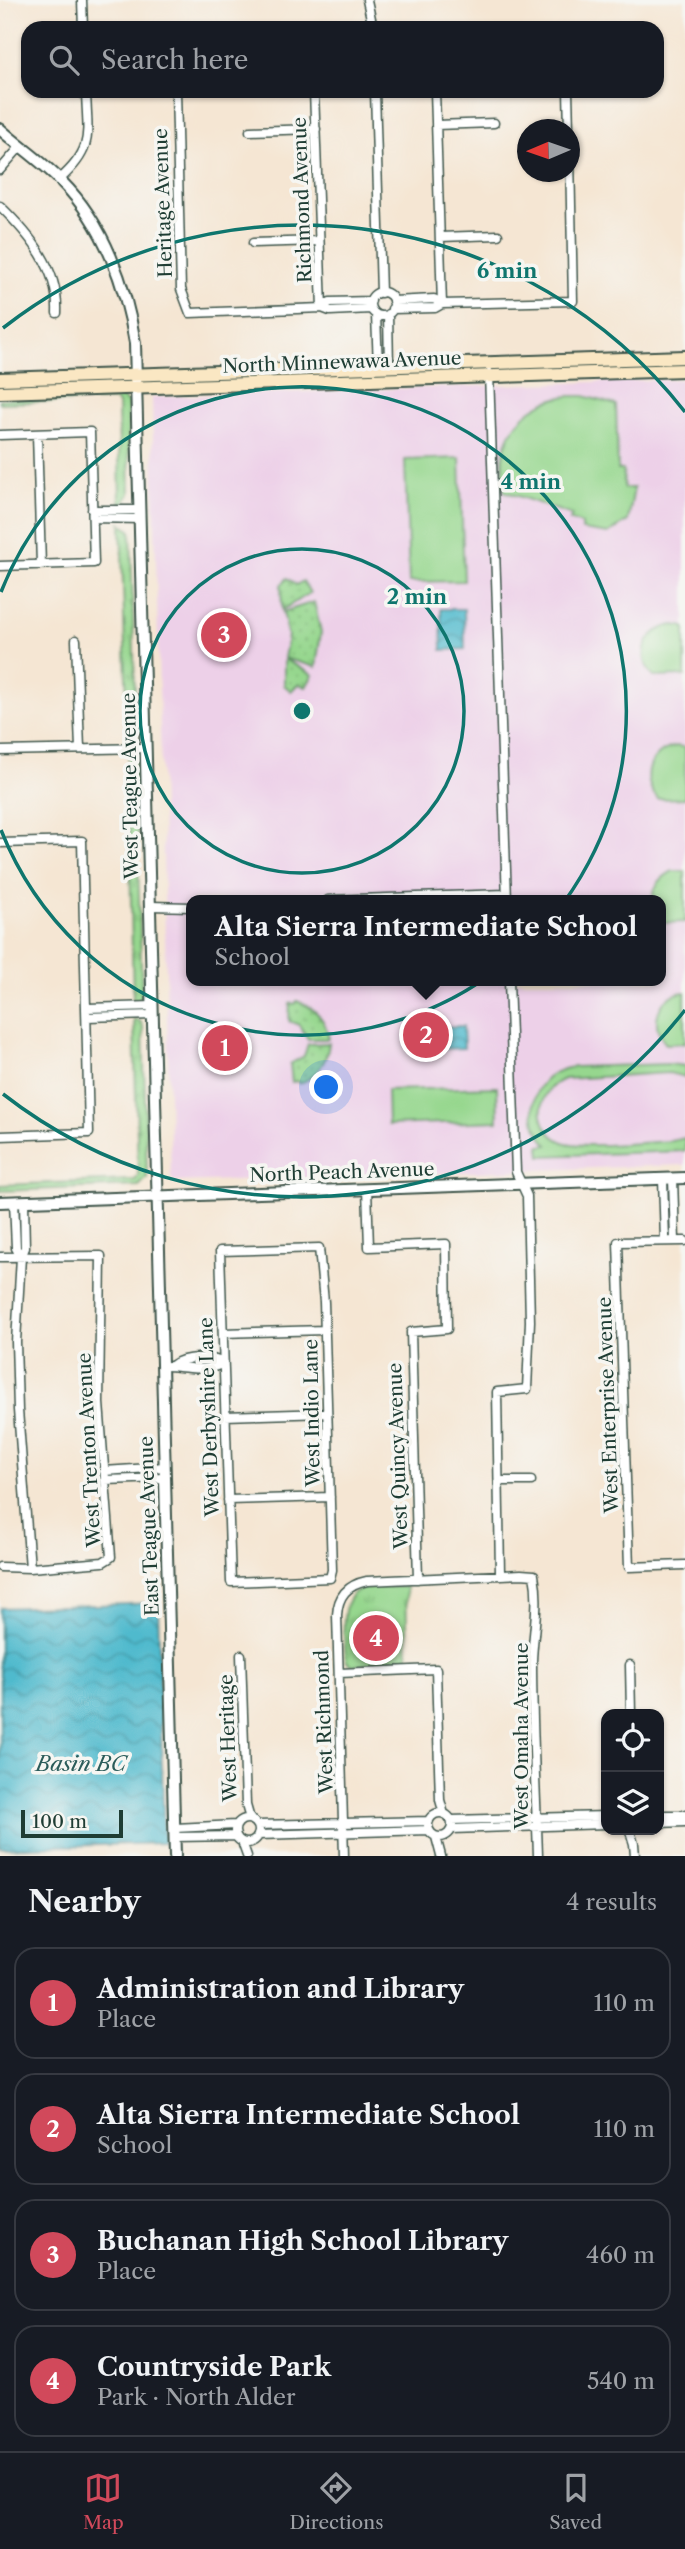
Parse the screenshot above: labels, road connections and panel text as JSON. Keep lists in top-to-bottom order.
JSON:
{
  "streets": {
    "main road": ["North Minnewawa Avenue"],
    "street": [
      "Richmond Avenue",
      "Heritage Avenue",
      "West Teague Avenue",
      "North Peach Avenue",
      "West Enterprise Avenue",
      "West Indio Lane",
      "West Derbyshire Lane",
      "West Trenton Avenue",
      "West Quincy Avenue",
      "East Teague Avenue",
      "West Richmond",
      "West Omaha Avenue",
      "West Heritage"
    ]
  },
  "crossings": [
    ["Richmond Avenue", "Heritage Avenue"],
    ["North Minnewawa Avenue", "West Teague Avenue"],
    ["West Teague Avenue", "North Peach Avenue"],
    ["West Teague Avenue", "East Teague Avenue"],
    ["North Peach Avenue", "West Quincy Avenue"],
    ["North Peach Avenue", "East Teague Avenue"],
    ["West Indio Lane", "West Derbyshire Lane"],
    ["West Quincy Avenue", "West Richmond"]
  ],
  "water": ["Basin BC"],
  "scale_bar": "100 m",
  "north": "left",
  "page": {
    "search": "Search here",
    "pins": [
      "3",
      "2",
      "1",
      "4"
    ],
    "popup": ["Alta Sierra Intermediate School", "School"],
    "scale": "100 m",
    "heading": ["Nearby", "4 results"],
    "list": [
      {
        "mark": "1",
        "name": "Administration and Library",
        "note": "Place",
        "value": "110 m"
      },
      {
        "mark": "2",
        "name": "Alta Sierra Intermediate School",
        "note": "School",
        "value": "110 m"
      },
      {
        "mark": "3",
        "name": "Buchanan High School Library",
        "note": "Place",
        "value": "460 m"
      },
      {
        "mark": "4",
        "name": "Countryside Park",
        "note": "Park · North Alder",
        "value": "540 m"
      }
    ],
    "nav": ["Map", "Directions", "Saved"]
  },
  "rings": ["6 min", "4 min", "2 min"]
}
